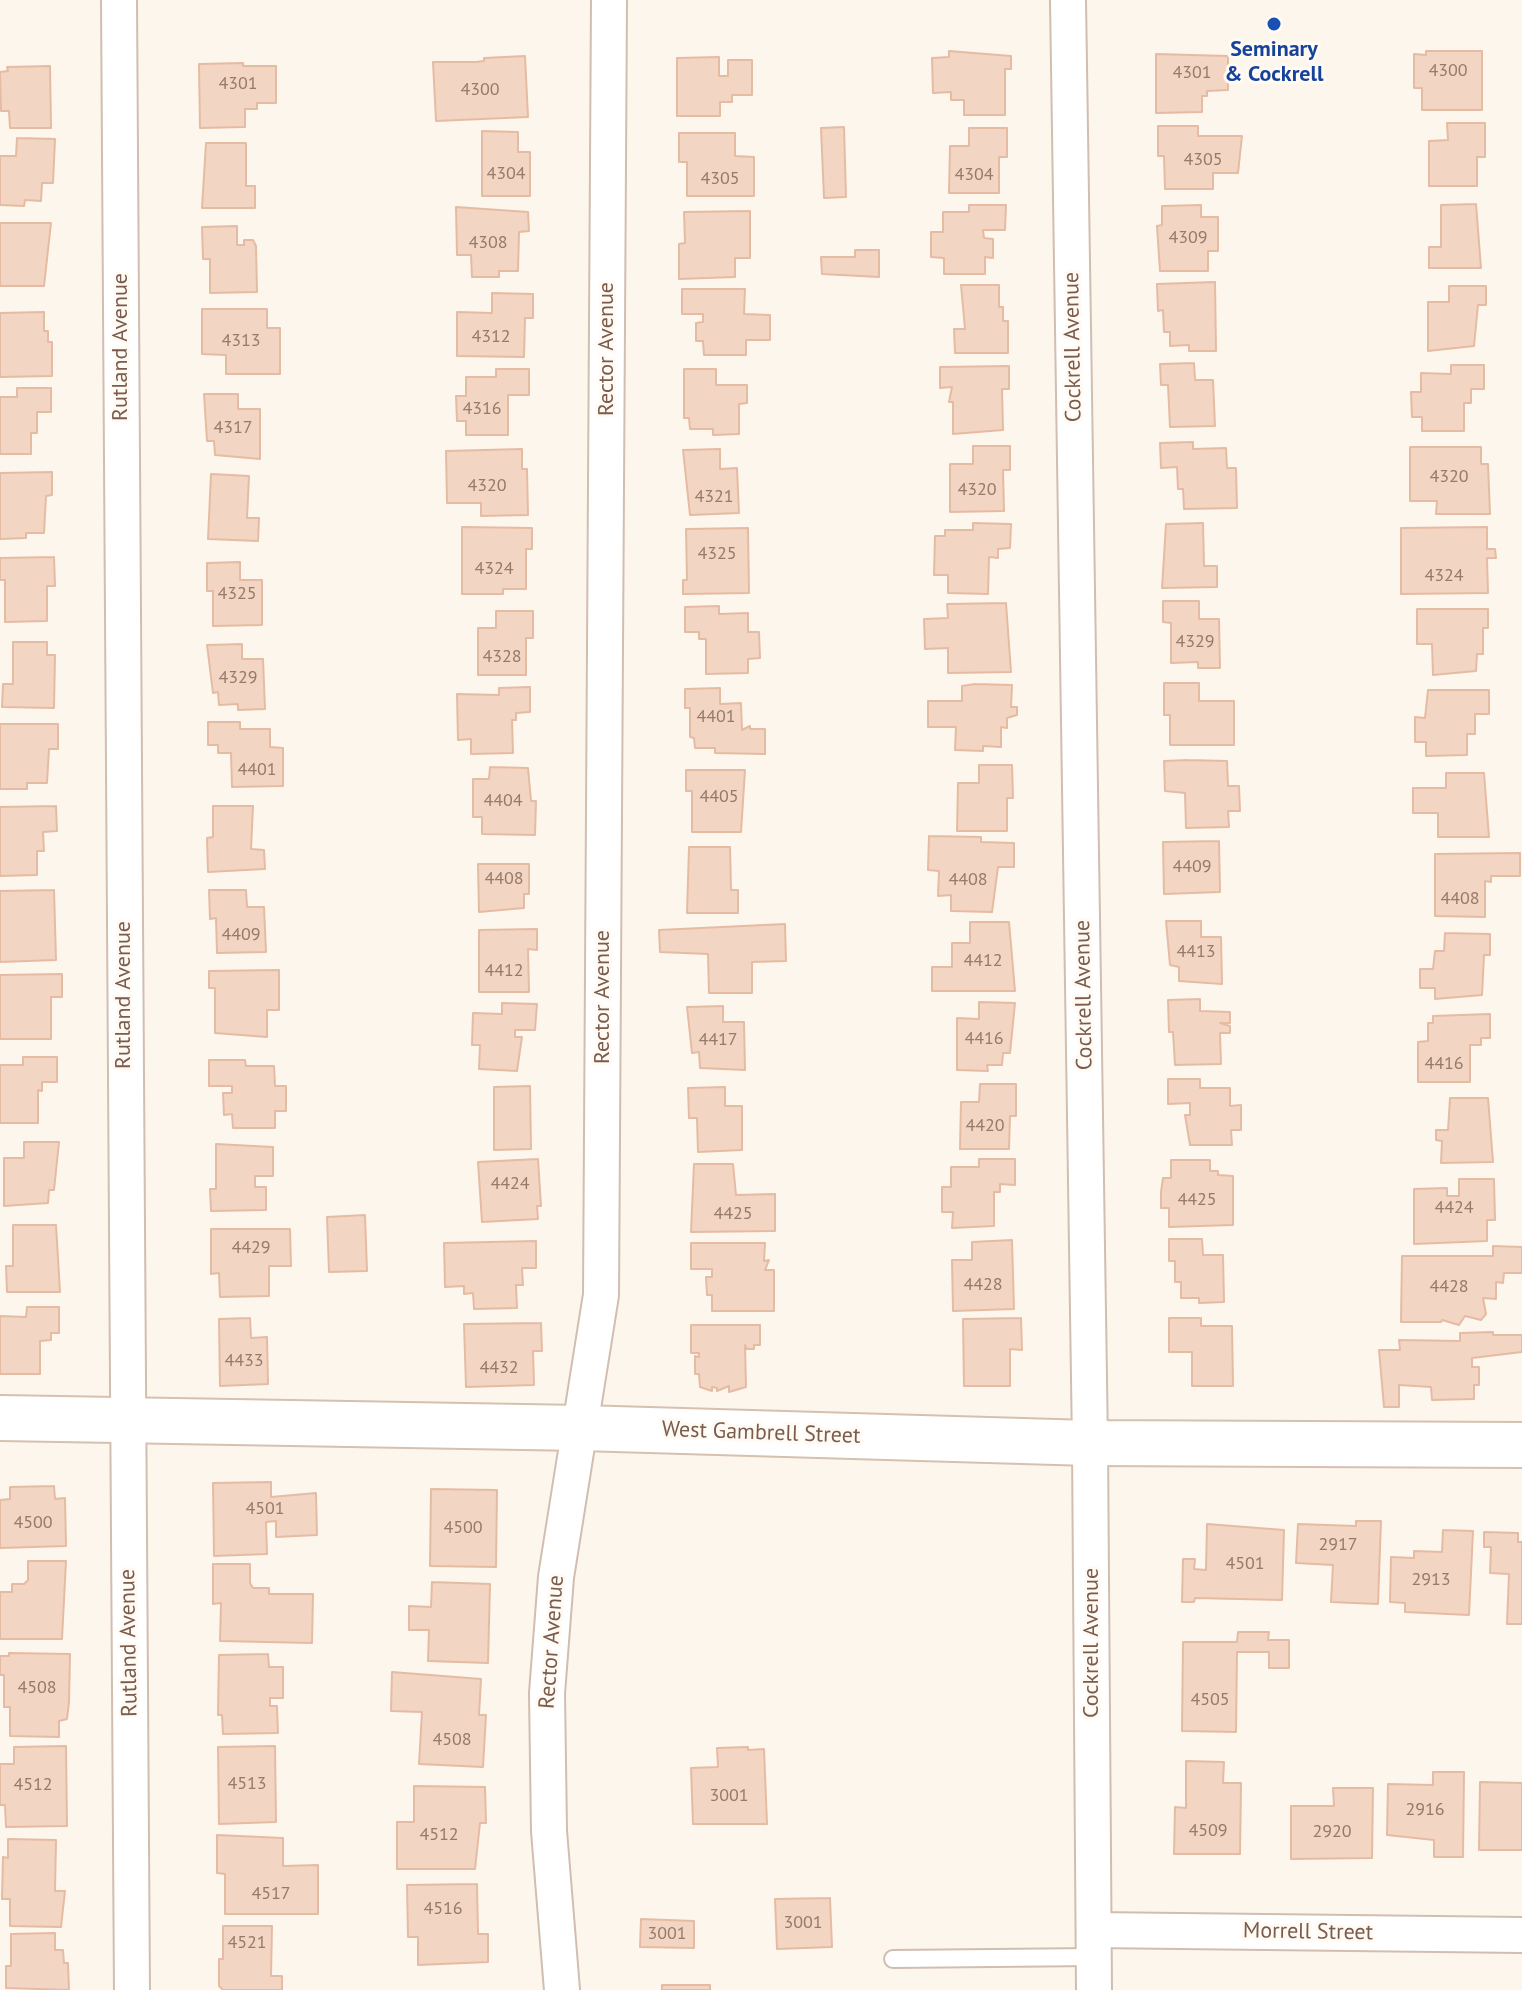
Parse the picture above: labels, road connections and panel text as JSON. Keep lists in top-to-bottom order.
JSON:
{
  "streets": {
    "street": [
      "Rutland Avenue",
      "Cockrell Avenue",
      "Rector Avenue",
      "West Gambrell Street",
      "Morrell Street"
    ]
  },
  "crossings": [
    ["Rutland Avenue", "West Gambrell Street"],
    ["Cockrell Avenue", "West Gambrell Street"],
    ["Cockrell Avenue", "Morrell Street"],
    ["Rector Avenue", "West Gambrell Street"]
  ],
  "places": ["Seminary & Cockrell"],
  "house_numbers": [
    "4300",
    "4301",
    "4301",
    "4300",
    "4305",
    "4304",
    "4304",
    "4305",
    "4309",
    "4308",
    "4312",
    "4313",
    "4316",
    "4317",
    "4320",
    "4320",
    "4320",
    "4321",
    "4325",
    "4324",
    "4324",
    "4325",
    "4329",
    "4328",
    "4329",
    "4401",
    "4401",
    "4405",
    "4404",
    "4409",
    "4408",
    "4408",
    "4408",
    "4409",
    "4413",
    "4412",
    "4412",
    "4416",
    "4417",
    "4416",
    "4420",
    "4424",
    "4425",
    "4424",
    "4425",
    "4429",
    "4428",
    "4428",
    "4433",
    "4432",
    "4501",
    "4500",
    "4500",
    "2917",
    "4501",
    "2913",
    "4508",
    "4505",
    "4508",
    "4513",
    "4512",
    "3001",
    "2916",
    "4509",
    "2920",
    "4512",
    "4517",
    "4516",
    "3001",
    "3001",
    "4521"
  ]
}
